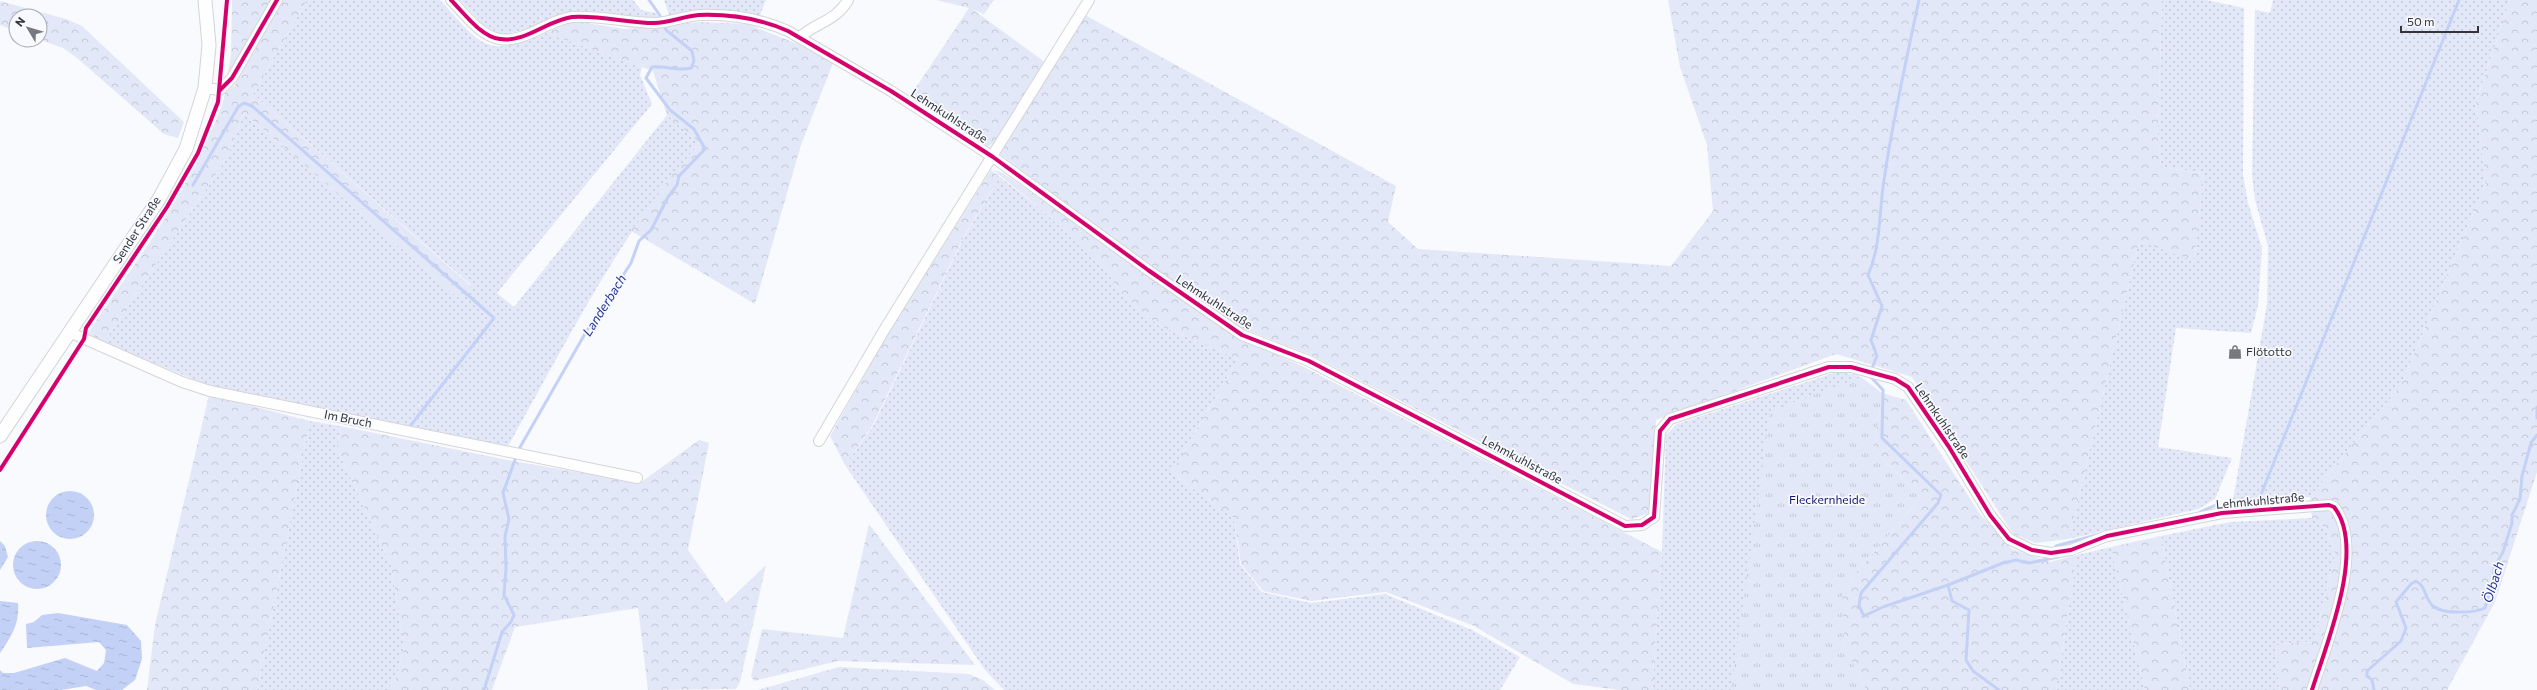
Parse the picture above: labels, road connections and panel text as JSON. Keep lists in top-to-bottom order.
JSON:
{
  "streets": {
    "main road": ["Sender Straße"],
    "street": ["Lehmkuhlstraße", "Im Bruch"]
  },
  "crossings": [
    ["Sender Straße", "Im Bruch"]
  ],
  "water": ["Landerbach", "Ölbach"],
  "parks": ["Fleckernheide"],
  "places": {
    "shop": ["Flötotto"]
  },
  "scale_bar": "50 m",
  "north": "top left"
}
